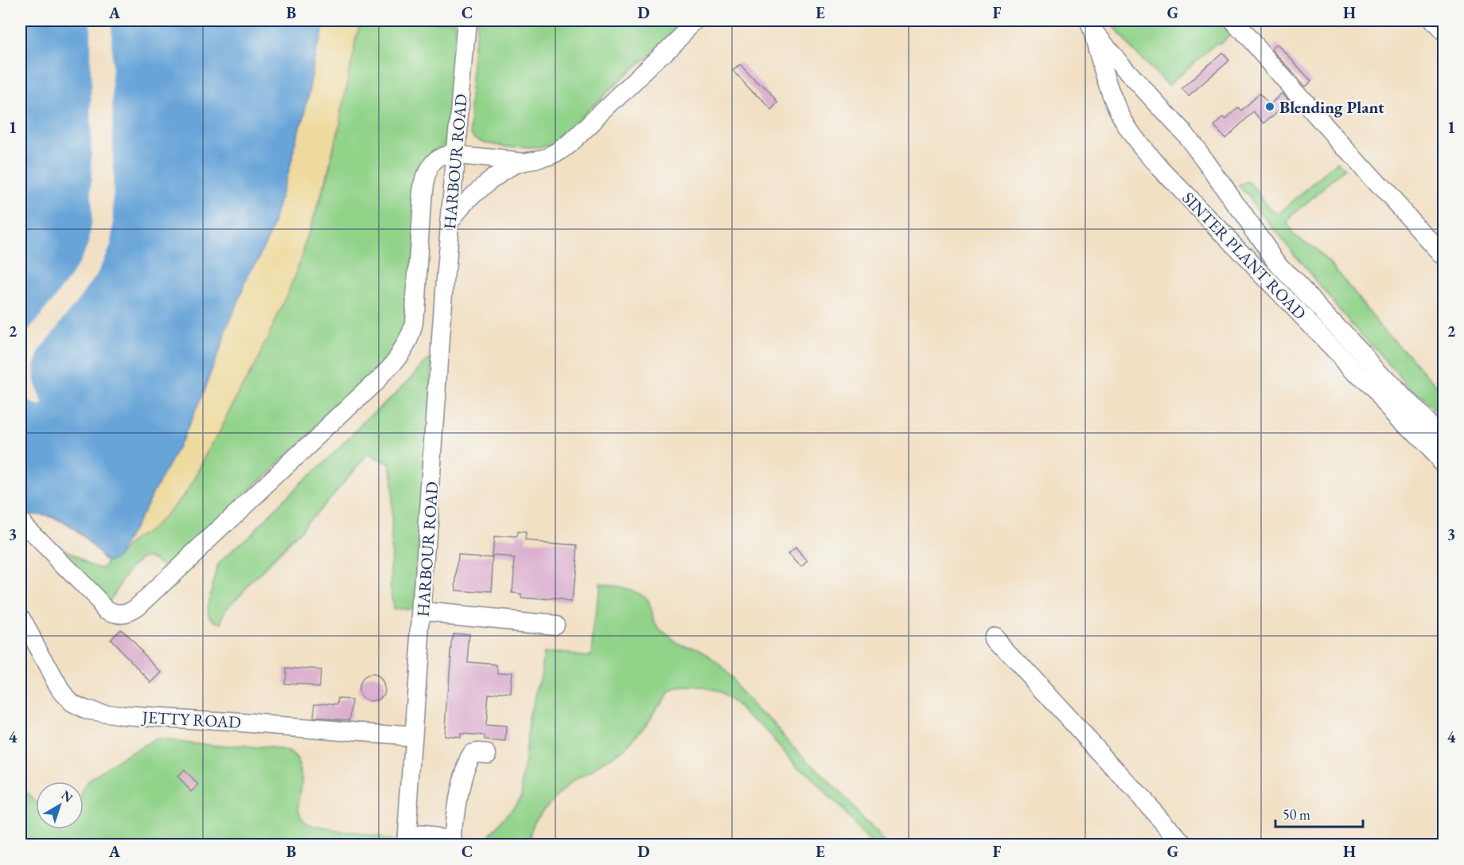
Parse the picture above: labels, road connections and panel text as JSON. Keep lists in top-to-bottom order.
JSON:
{
  "streets": {
    "lane": ["HARBOUR ROAD", "SINTER PLANT ROAD", "JETTY ROAD"]
  },
  "crossings": [
    ["HARBOUR ROAD", "JETTY ROAD"]
  ],
  "places": ["Blending Plant"],
  "scale_bar": "50 m",
  "north": "top right",
  "grid": {
    "columns": [
      "A",
      "B",
      "C",
      "D",
      "E",
      "F",
      "G",
      "H"
    ],
    "rows": [
      "1",
      "2",
      "3",
      "4"
    ]
  }
}
